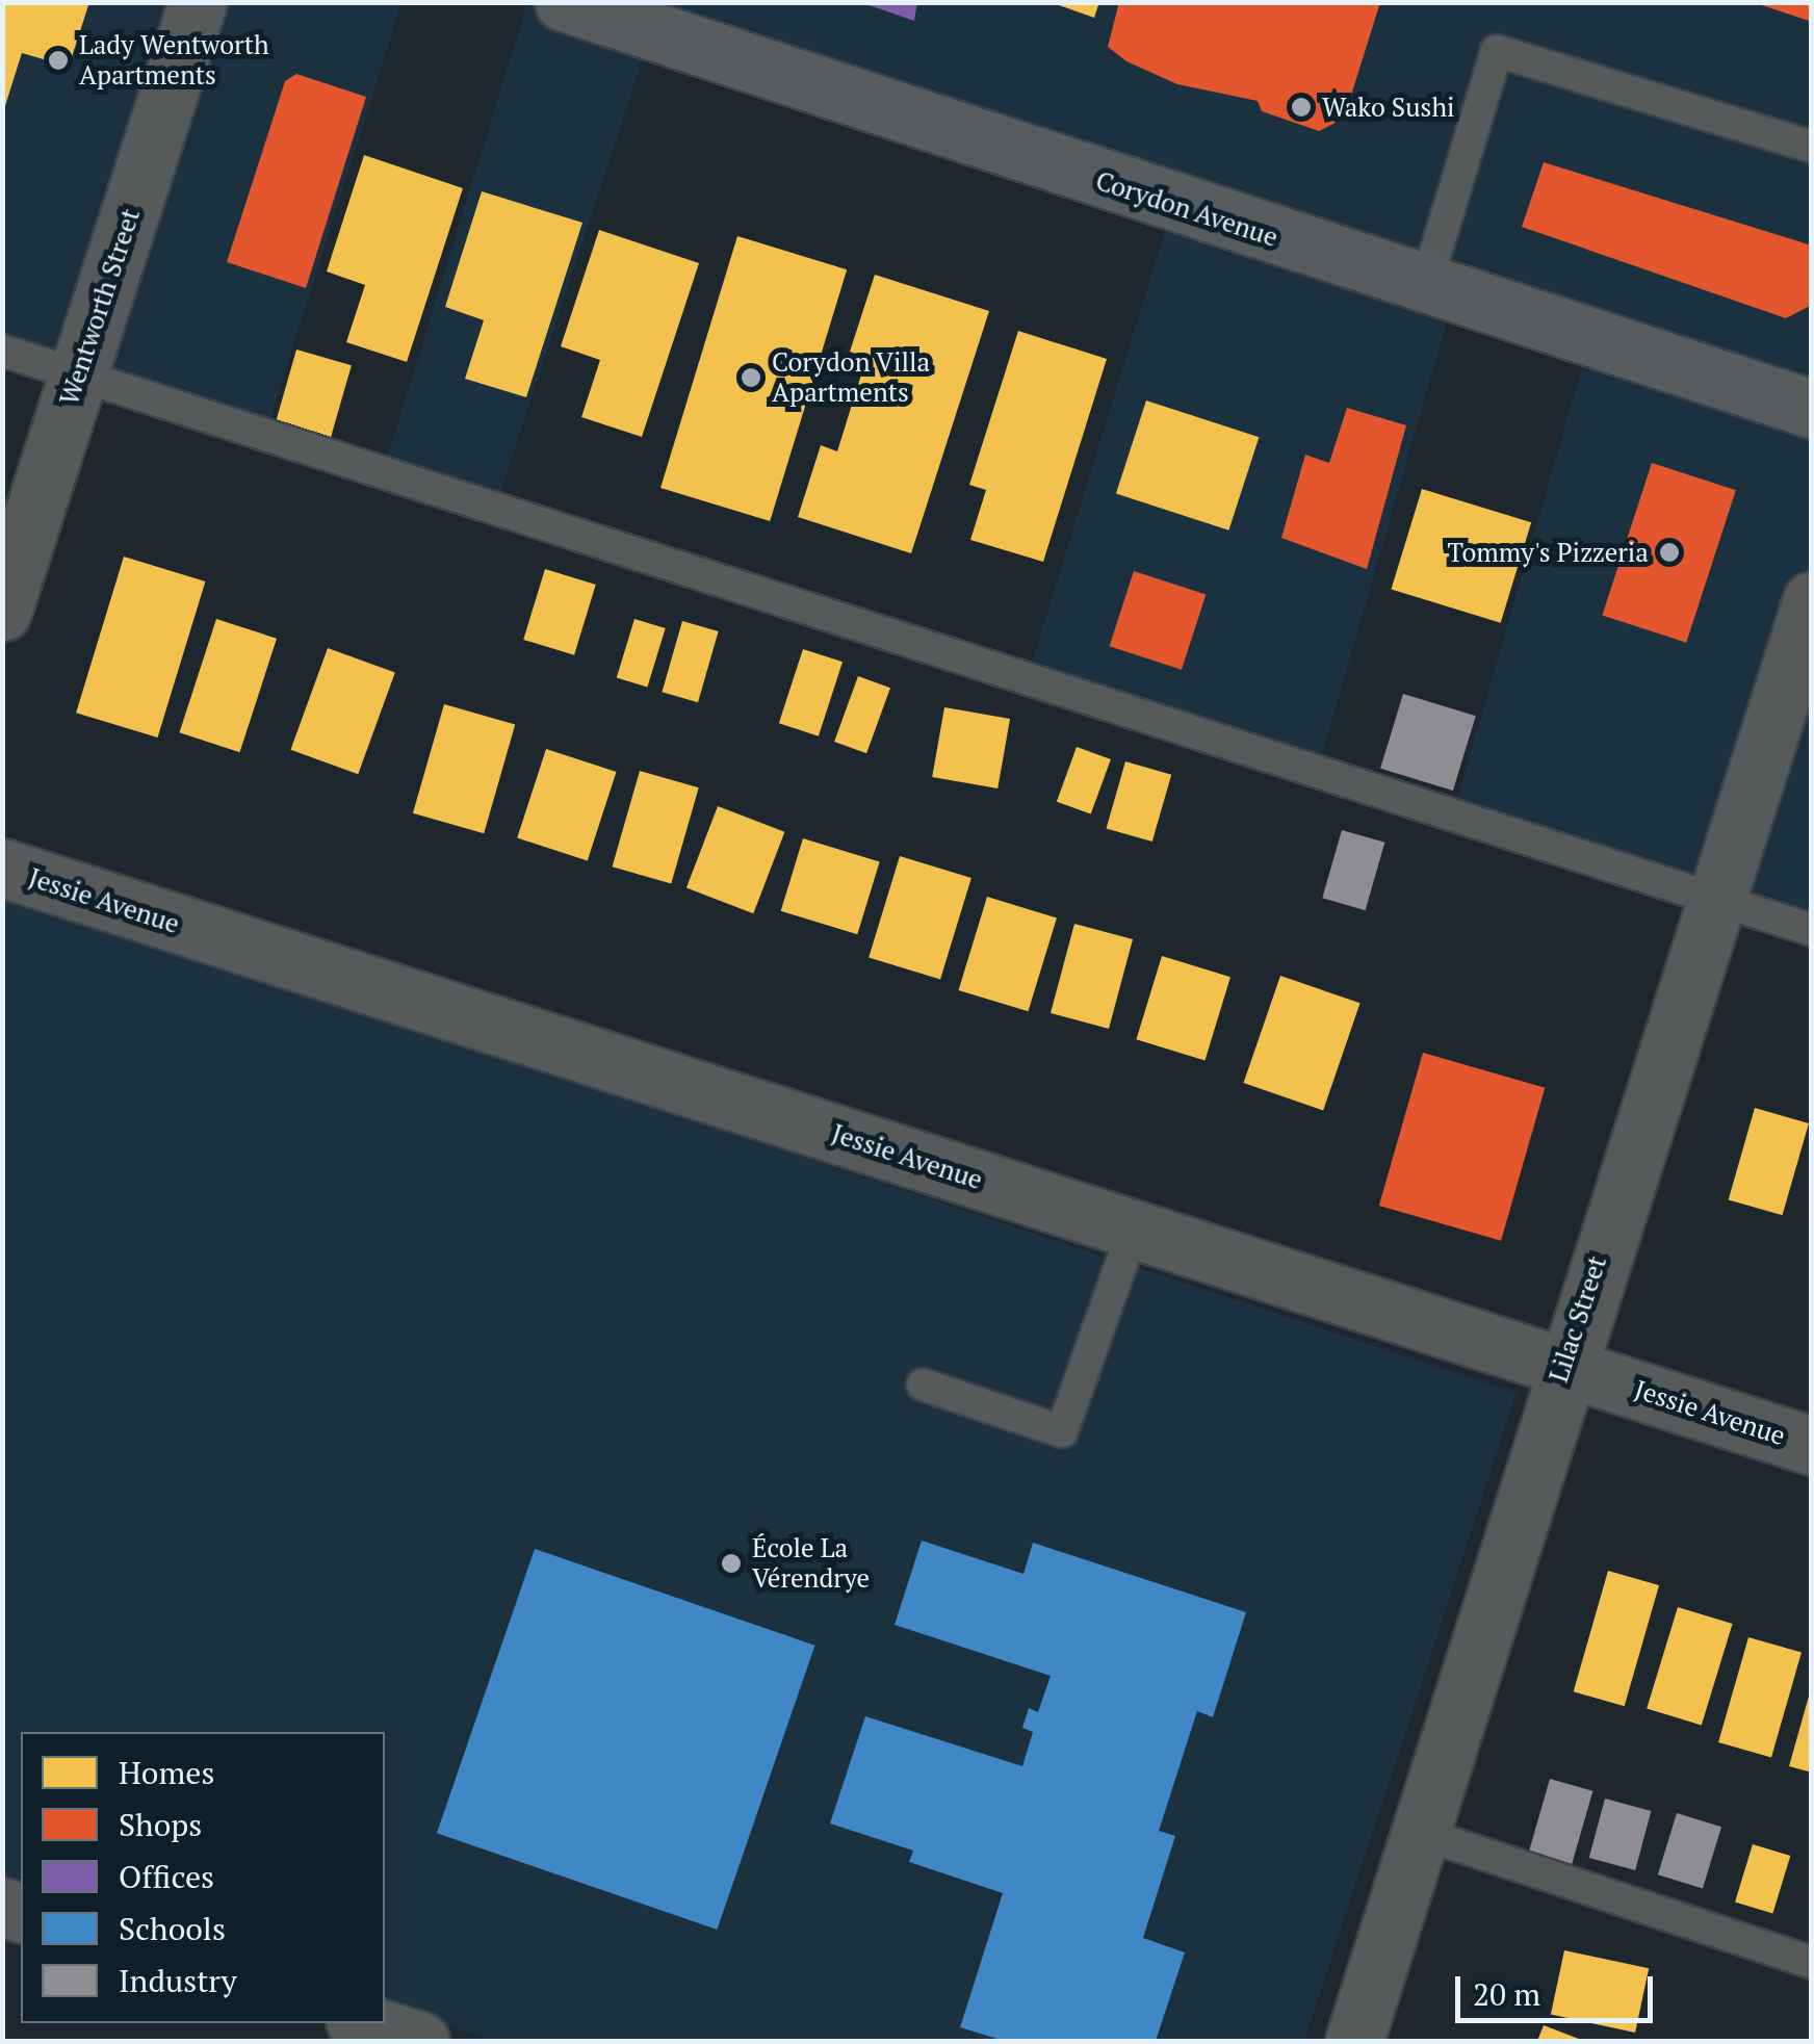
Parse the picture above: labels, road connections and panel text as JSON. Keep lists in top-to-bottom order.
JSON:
{
  "streets": {
    "main road": ["Corydon Avenue"],
    "street": ["Wentworth Street", "Jessie Avenue", "Lilac Street"]
  },
  "crossings": [
    ["Jessie Avenue", "Lilac Street"]
  ],
  "places": [
    "Lady Wentworth Apartments",
    "Wako Sushi",
    "Corydon Villa Apartments",
    "Tommy's Pizzeria",
    "École La Vérendrye"
  ],
  "legend": [
    "Homes",
    "Shops",
    "Offices",
    "Schools",
    "Industry"
  ],
  "scale_bar": "20 m"
}
